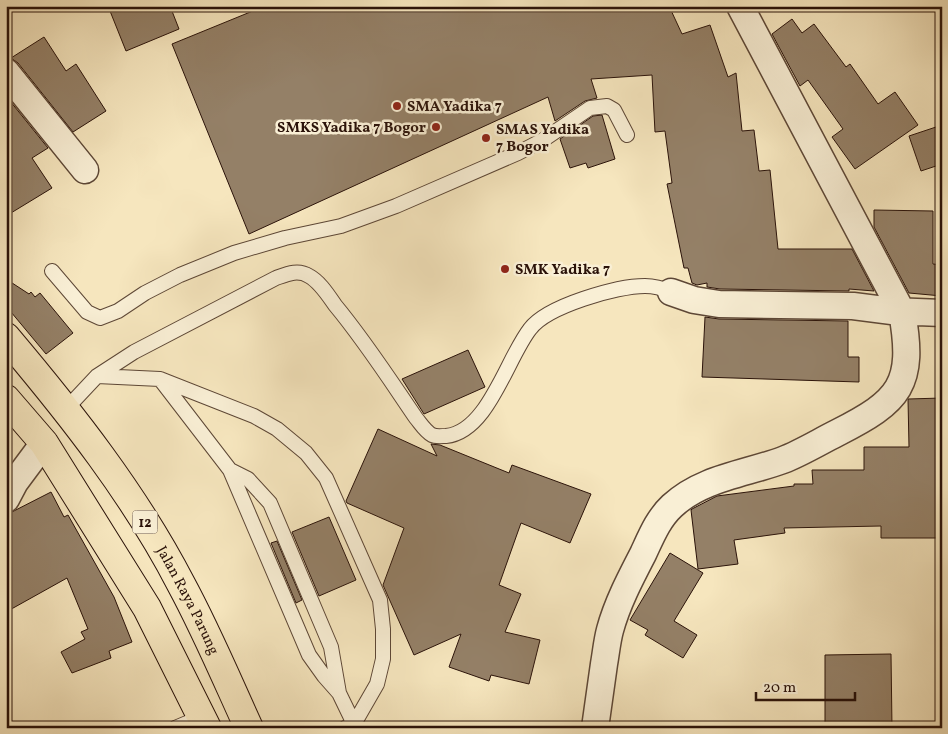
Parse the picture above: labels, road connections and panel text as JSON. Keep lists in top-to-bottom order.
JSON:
{
  "streets": {
    "highway": ["12", "Jalan Raya Parung"]
  },
  "places": [
    "SMA Yadika 7",
    "SMKS Yadika 7 Bogor",
    "SMAS Yadika 7 Bogor",
    "SMK Yadika 7"
  ],
  "scale_bar": "20 m"
}
